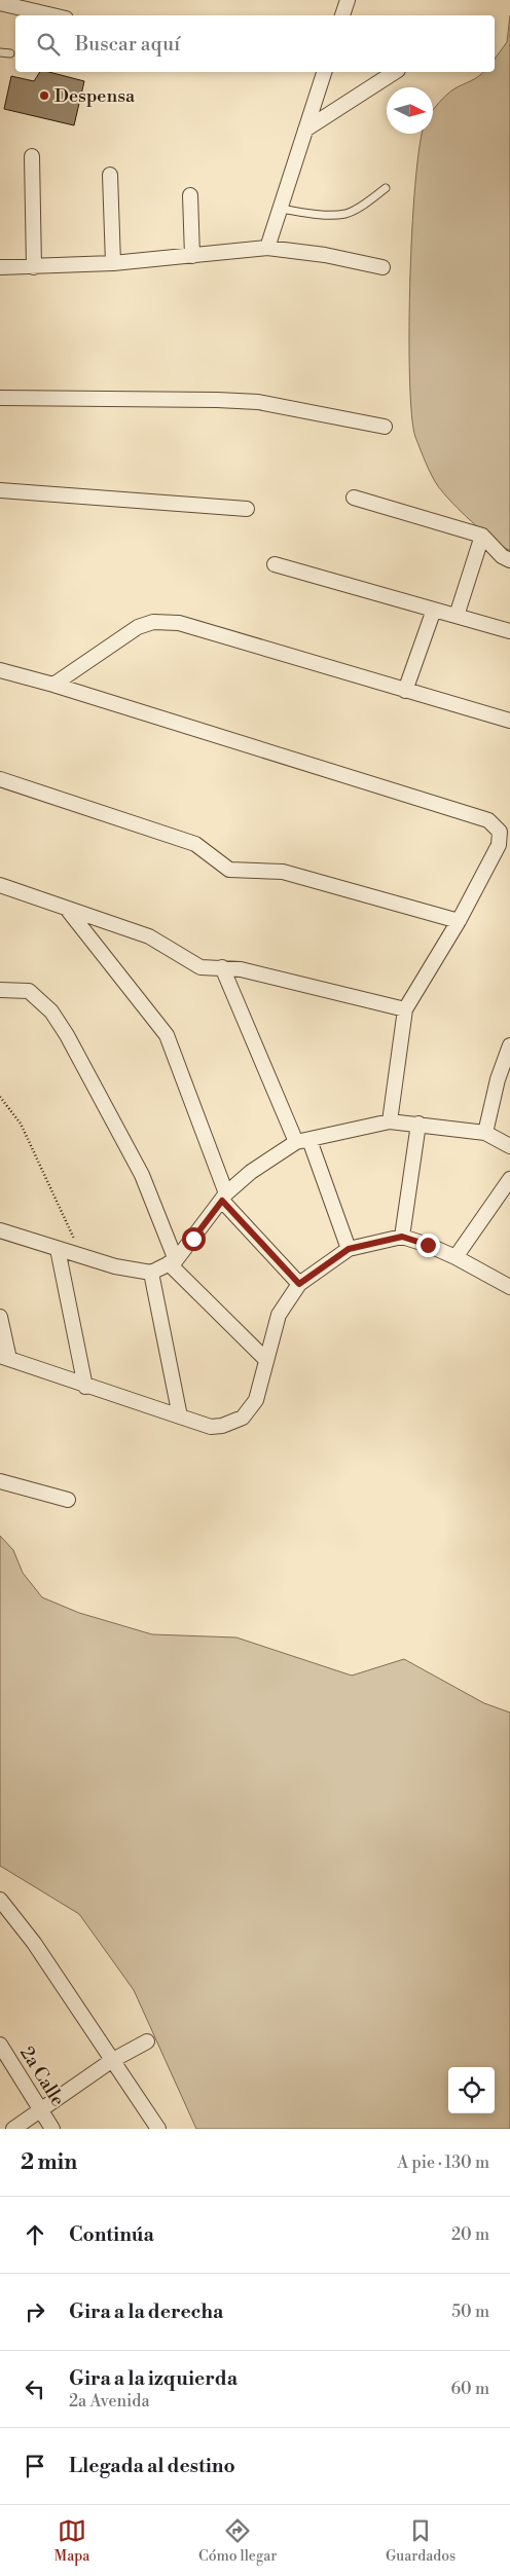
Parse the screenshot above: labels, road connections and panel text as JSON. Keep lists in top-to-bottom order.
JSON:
{
  "streets": {
    "street": ["2a Calle"]
  },
  "places": ["Despensa"],
  "north": "right",
  "page": {
    "search": "Buscar aquí",
    "heading": ["2 min", "A pie · 130 m"],
    "list": [
      ["Continúa", "20 m"],
      ["Gira a la derecha", "50 m"],
      ["Gira a la izquierda", "2a Avenida", "60 m"],
      "Llegada al destino"
    ],
    "nav": ["Mapa", "Cómo llegar", "Guardados"]
  }
}
